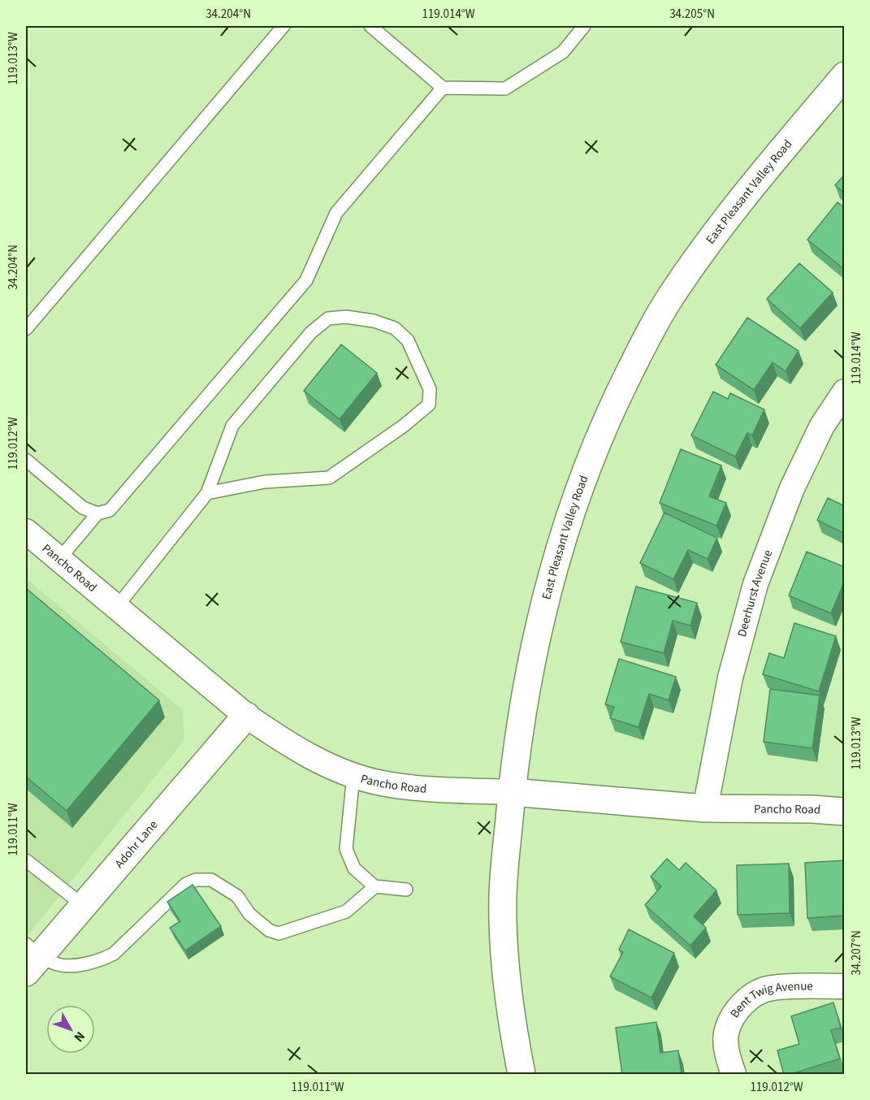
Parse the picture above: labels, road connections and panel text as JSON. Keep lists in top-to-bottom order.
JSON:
{
  "streets": {
    "main road": ["East Pleasant Valley Road", "Pancho Road", "Adohr Lane"],
    "street": ["Deerhurst Avenue", "Bent Twig Avenue"]
  },
  "crossings": [
    ["East Pleasant Valley Road", "Pancho Road"],
    ["Pancho Road", "Deerhurst Avenue"],
    ["Pancho Road", "Adohr Lane"]
  ],
  "north": "bottom right",
  "coordinates": [
    "34.204°N",
    "119.014°W",
    "34.205°N",
    "119.013°W",
    "119.012°W",
    "119.011°W",
    "34.207°N"
  ]
}
